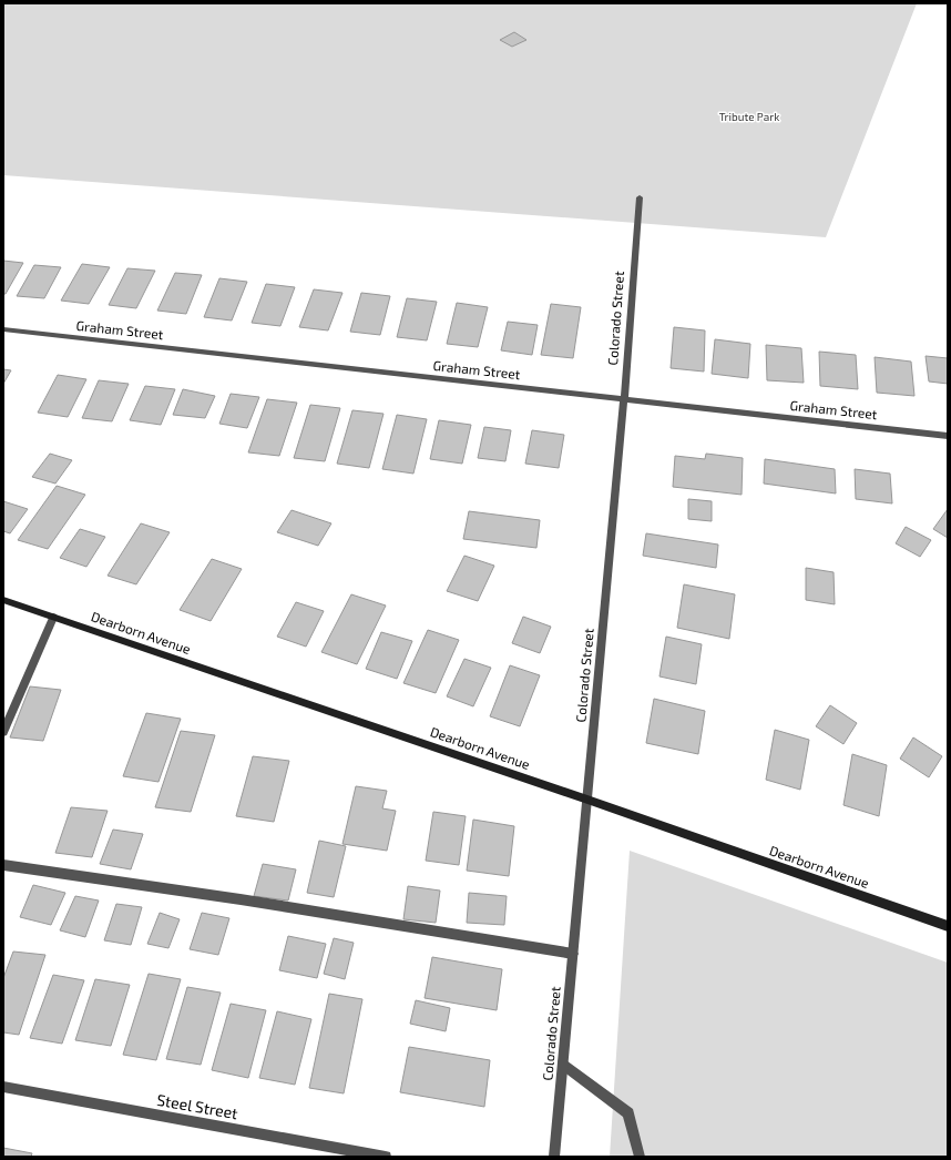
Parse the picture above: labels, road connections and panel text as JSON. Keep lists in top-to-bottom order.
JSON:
{
  "streets": {
    "street": [
      "Colorado Street",
      "Graham Street",
      "Dearborn Avenue",
      "Steel Street"
    ]
  },
  "crossings": [
    ["Colorado Street", "Graham Street"],
    ["Colorado Street", "Dearborn Avenue"]
  ],
  "parks": ["Tribute Park"]
}
